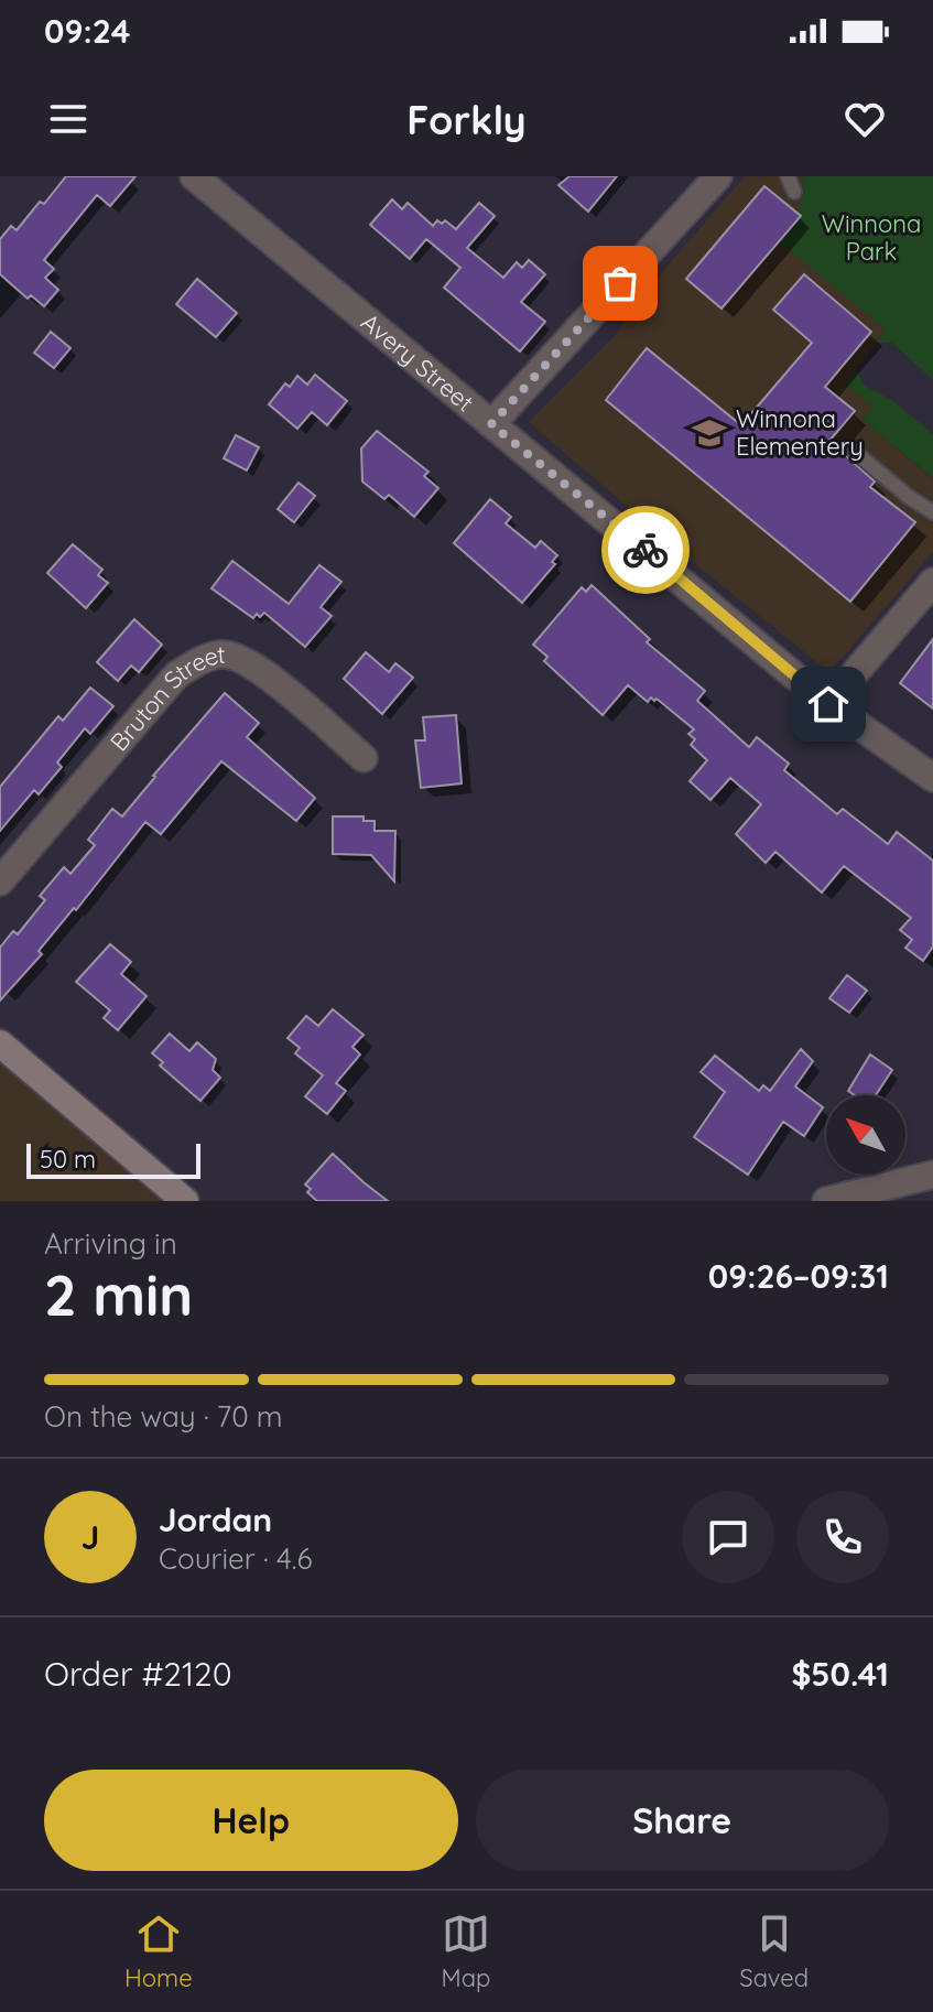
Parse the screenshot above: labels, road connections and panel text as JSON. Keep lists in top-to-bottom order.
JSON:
{
  "streets": {
    "street": ["Avery Street", "Bruton Street"]
  },
  "parks": ["Winnona Park"],
  "places": {
    "school or university": ["Winnona Elementery"]
  },
  "scale_bar": "50 m",
  "north": "top left",
  "page": {
    "status": "09:24",
    "header": "Forkly",
    "scale": "50 m",
    "heading": ["2 min", "Arriving in", "09:26–09:31"],
    "panel": [
      "Jordan",
      "Courier · 4.6",
      "Order #2120",
      "$50.41"
    ],
    "bar": "On the way · 70 m",
    "round": "J",
    "buttons": ["Help", "Share"],
    "tabs": ["Home", "Map", "Saved"]
  }
}
